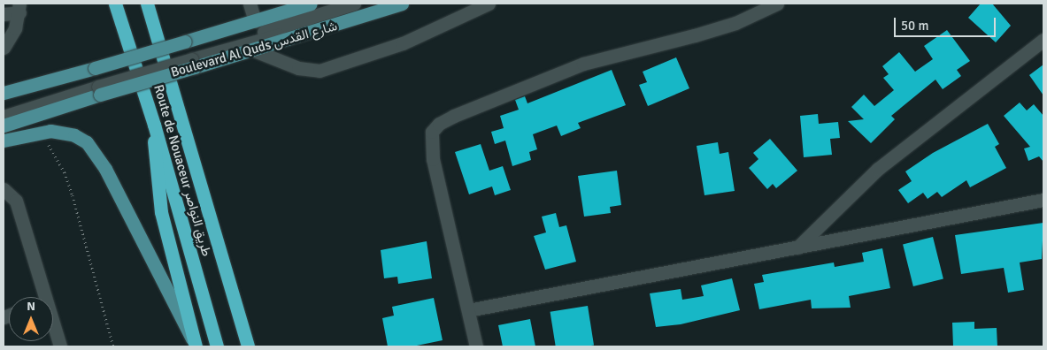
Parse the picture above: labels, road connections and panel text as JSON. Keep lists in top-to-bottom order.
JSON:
{
  "streets": {
    "highway": ["Route de Nouaceur طريق النواصر"],
    "main road": ["Boulevard Al Quds شارع القدس"]
  },
  "scale_bar": "50 m",
  "north": "top"
}
